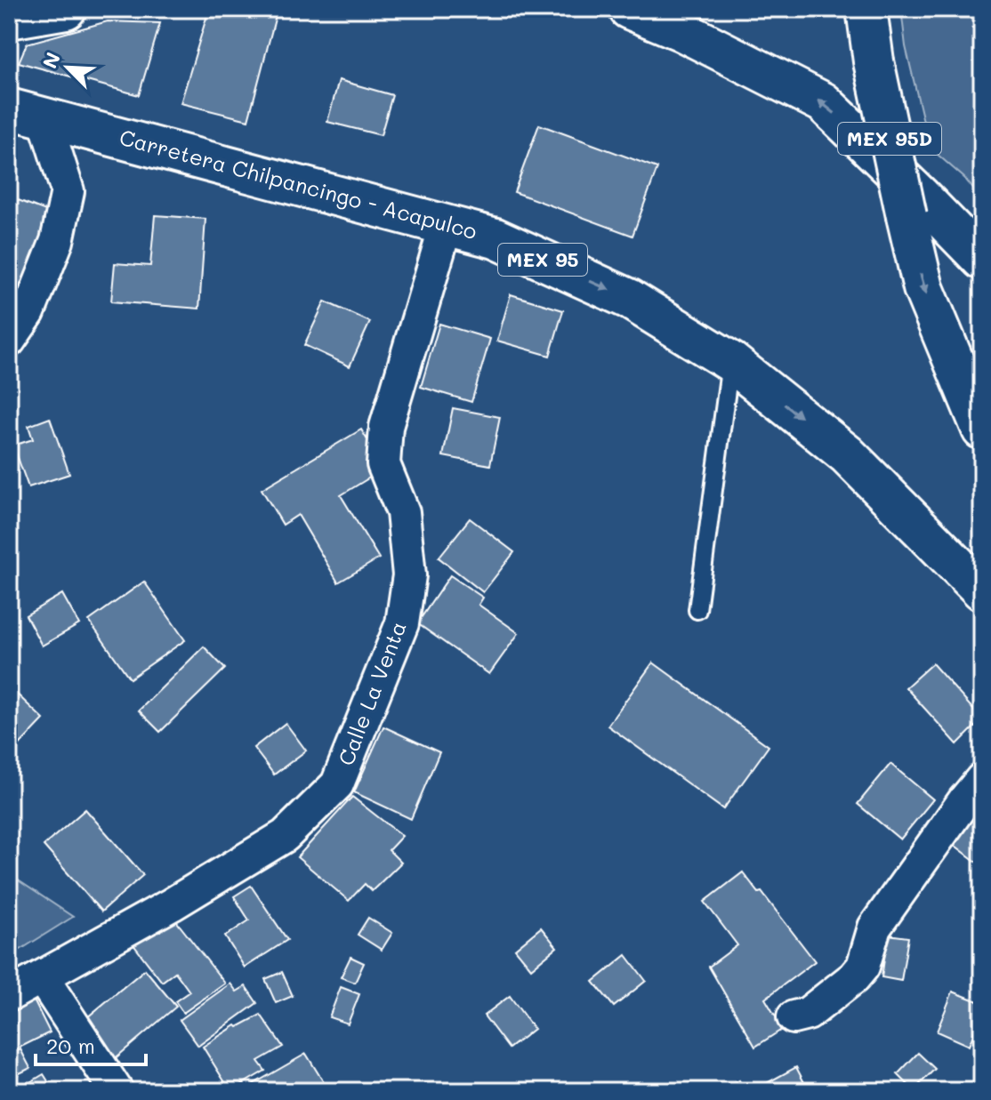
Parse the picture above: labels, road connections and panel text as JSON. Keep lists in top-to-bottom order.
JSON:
{
  "streets": {
    "main road": ["MEX 95D", "Carretera Chilpancingo - Acapulco", "MEX 95"],
    "street": ["Calle La Venta"]
  },
  "crossings": [
    ["Carretera Chilpancingo - Acapulco", "Calle La Venta"]
  ],
  "scale_bar": "20 m",
  "north": "top left"
}
